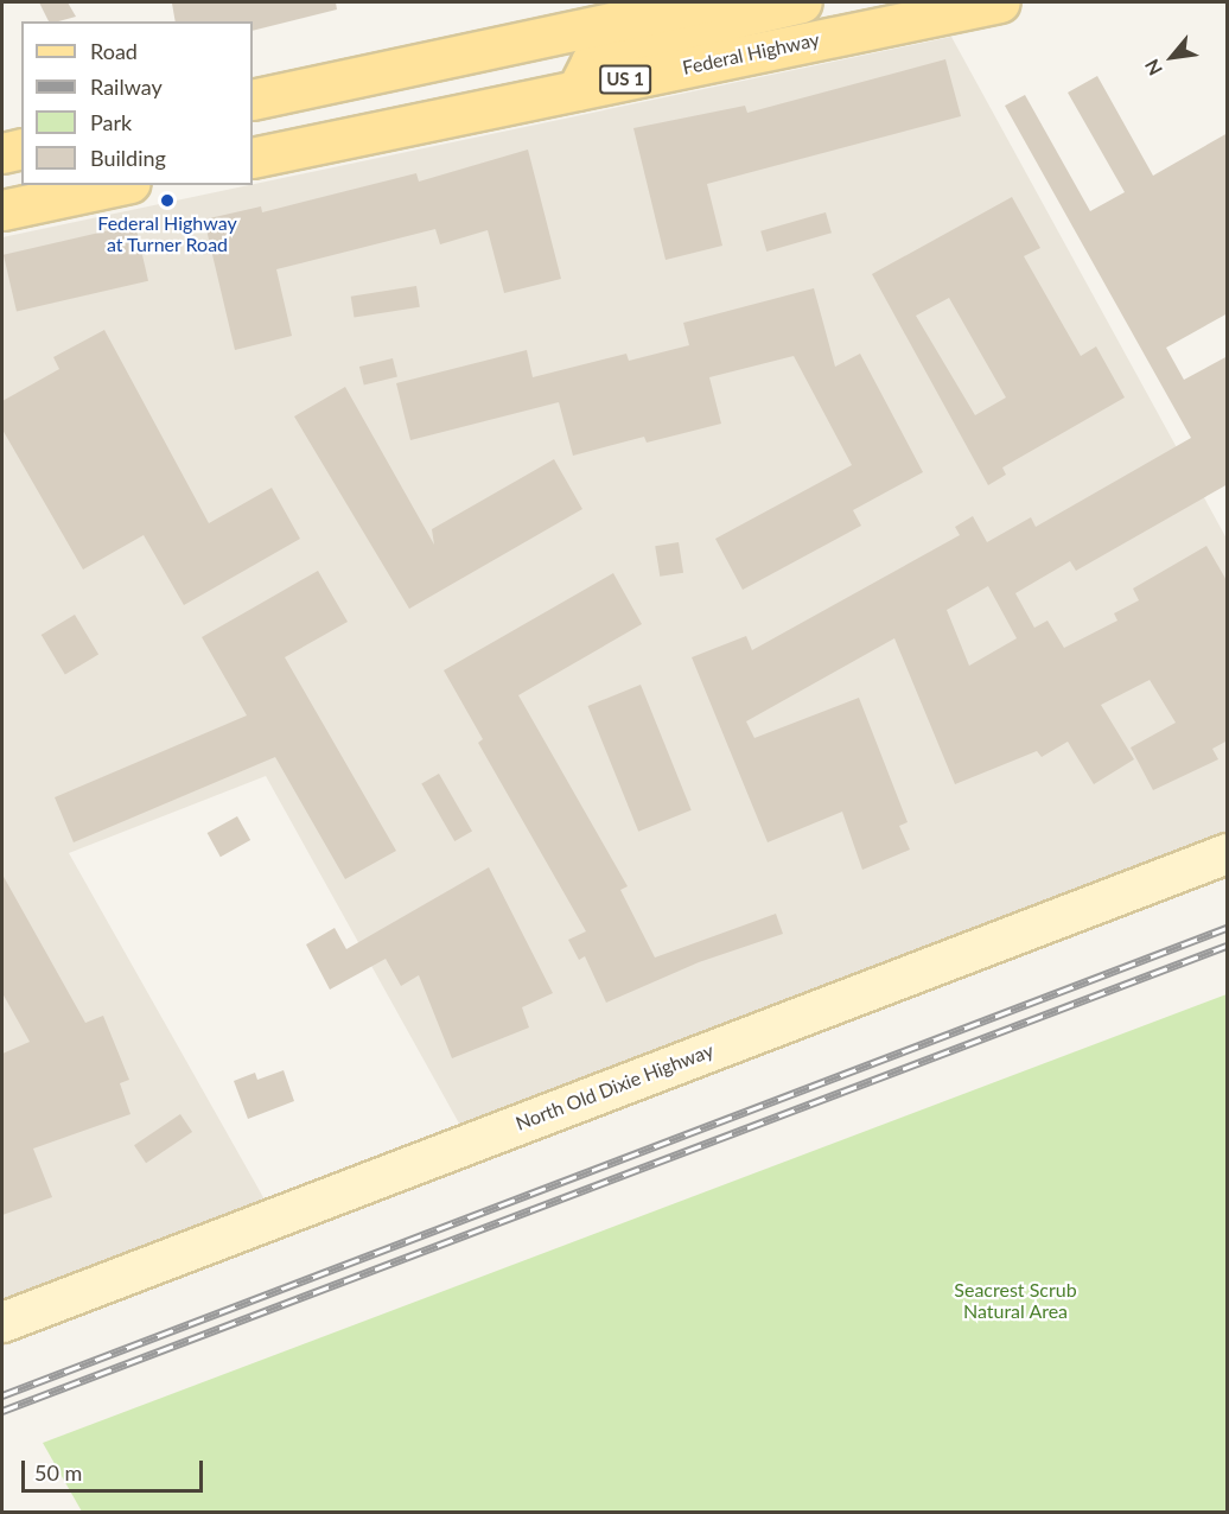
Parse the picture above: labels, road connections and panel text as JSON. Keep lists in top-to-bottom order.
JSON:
{
  "streets": {
    "main road": ["Federal Highway", "US 1"],
    "street": ["North Old Dixie Highway"]
  },
  "parks": ["Seacrest Scrub Natural Area"],
  "places": ["Federal Highway at Turner Road"],
  "legend": [
    "Road",
    "Railway",
    "Park",
    "Building"
  ],
  "scale_bar": "50 m",
  "north": "bottom left"
}
